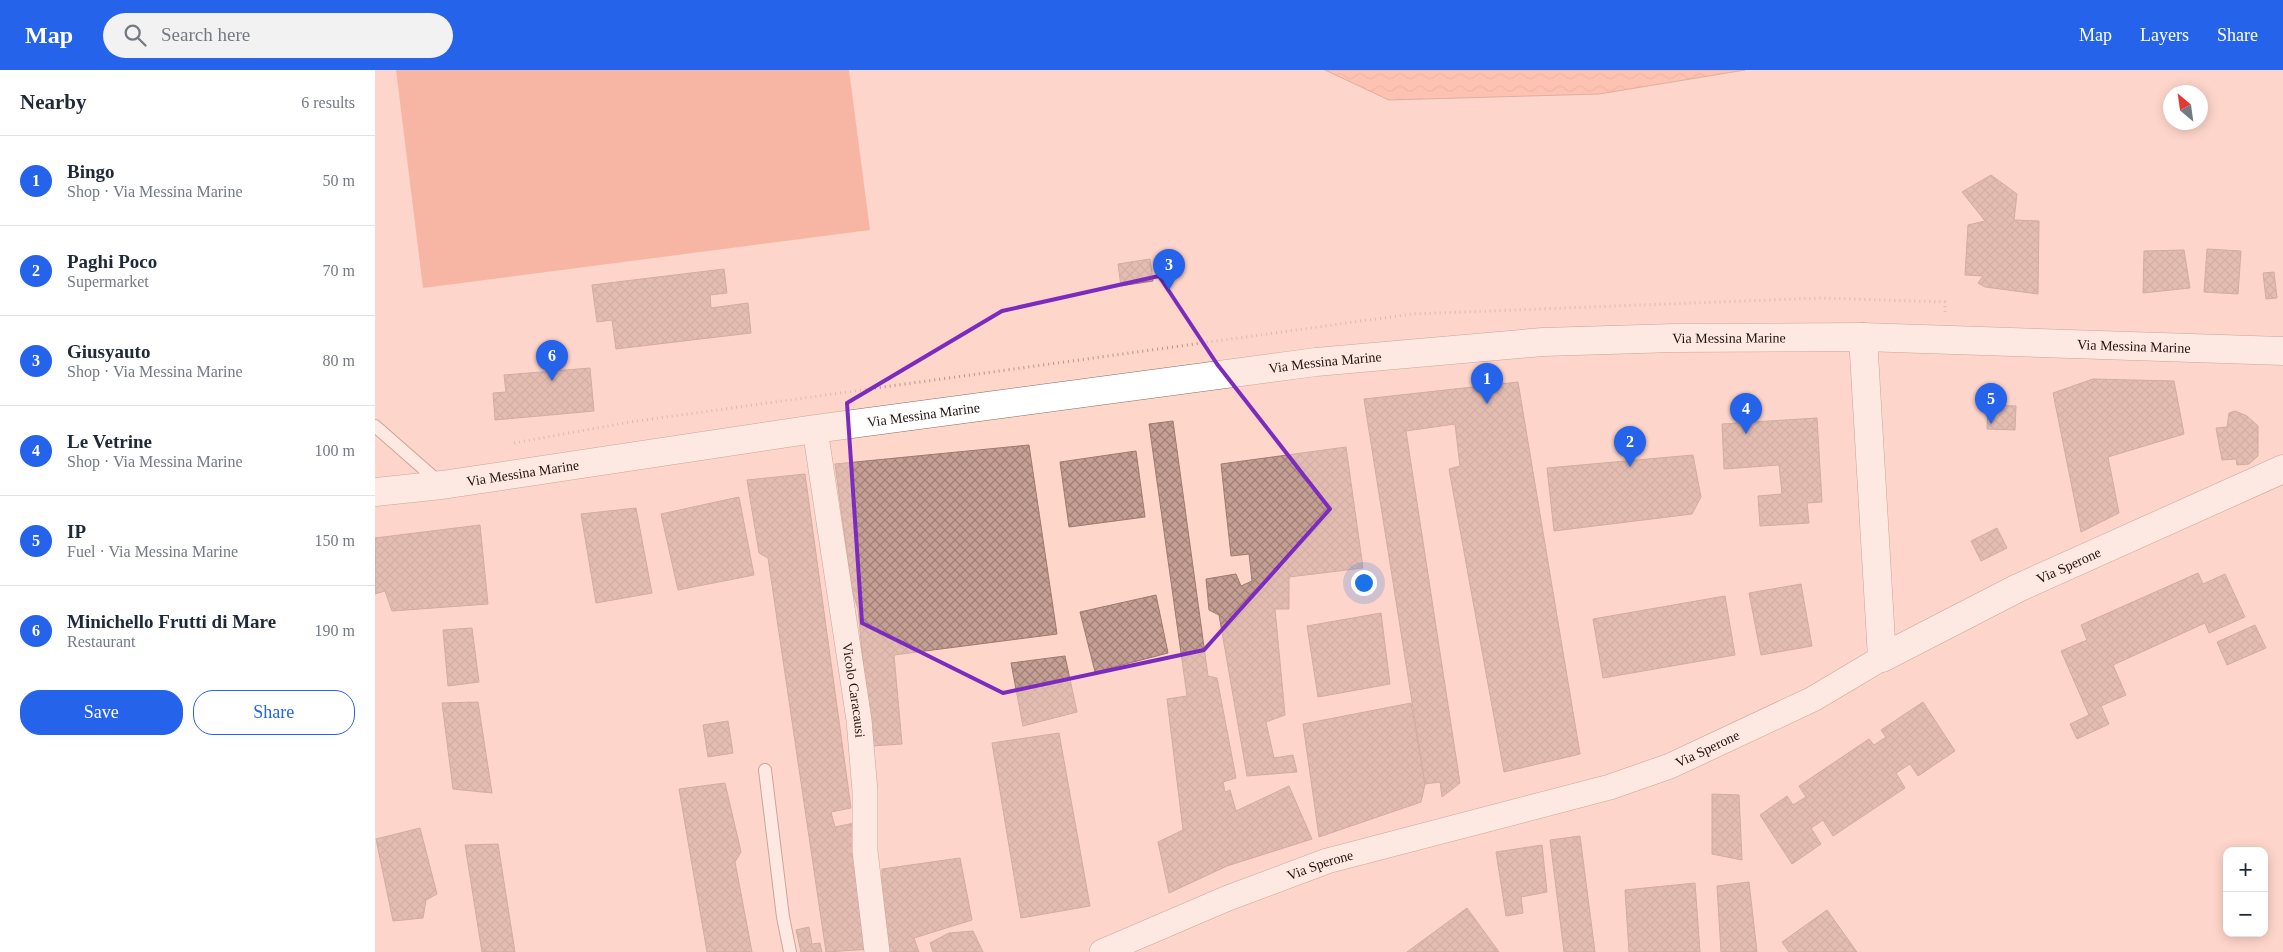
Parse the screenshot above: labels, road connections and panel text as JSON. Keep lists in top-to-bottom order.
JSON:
{
  "streets": {
    "main road": ["Via Messina Marine", "Via Sperone"],
    "street": ["Vicolo Caracausi"]
  },
  "crossings": [
    ["Via Messina Marine", "Vicolo Caracausi"]
  ],
  "north": "top left",
  "page": {
    "header": "Map",
    "search": "Search here",
    "nav": ["Map", "Layers", "Share"],
    "heading": ["Nearby", "6 results"],
    "list": [
      {
        "mark": "1",
        "name": "Bingo",
        "note": "Shop · Via Messina Marine",
        "value": "50 m"
      },
      {
        "mark": "2",
        "name": "Paghi Poco",
        "note": "Supermarket",
        "value": "70 m"
      },
      {
        "mark": "3",
        "name": "Giusyauto",
        "note": "Shop · Via Messina Marine",
        "value": "80 m"
      },
      {
        "mark": "4",
        "name": "Le Vetrine",
        "note": "Shop · Via Messina Marine",
        "value": "100 m"
      },
      {
        "mark": "5",
        "name": "IP",
        "note": "Fuel · Via Messina Marine",
        "value": "150 m"
      },
      {
        "mark": "6",
        "name": "Minichello Frutti di Mare",
        "note": "Restaurant",
        "value": "190 m"
      }
    ],
    "pins": [
      "3",
      "6",
      "1",
      "5",
      "4",
      "2"
    ],
    "buttons": ["Save", "Share"],
    "map_buttons": ["+", "−"]
  }
}
